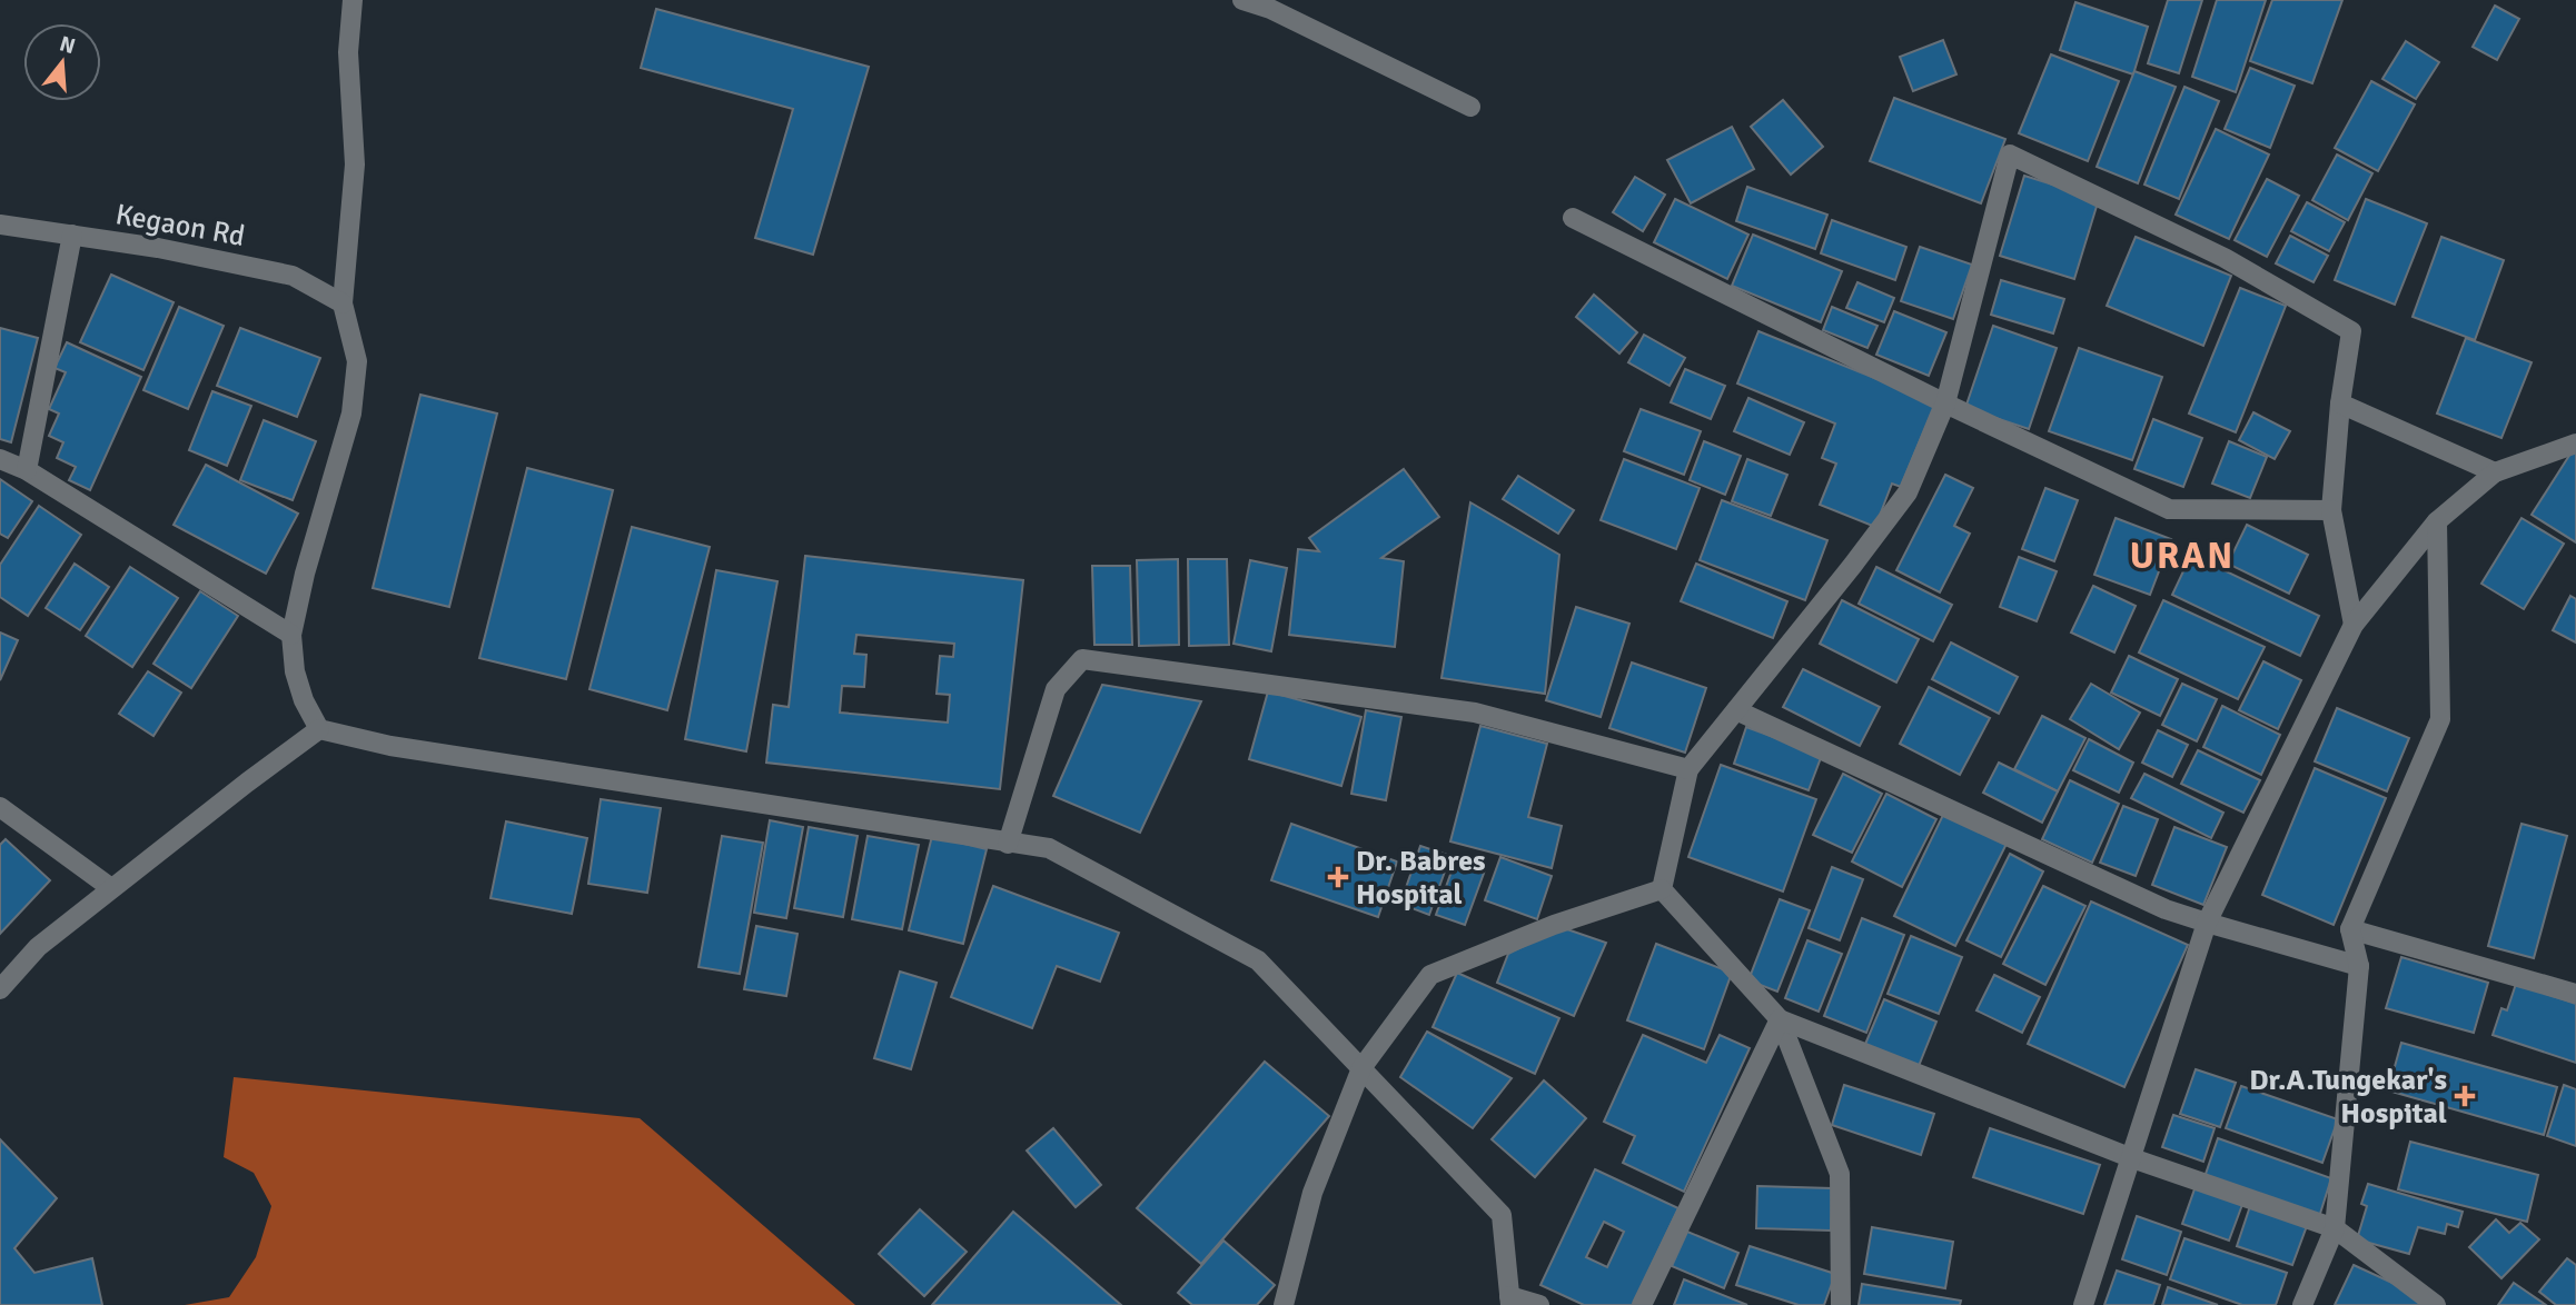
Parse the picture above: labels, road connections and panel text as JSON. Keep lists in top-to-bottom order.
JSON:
{
  "streets": {
    "street": ["Kegaon Rd"]
  },
  "districts": ["URAN"],
  "places": {
    "health": ["Dr. Babres Hospital", "Dr.A.Tungekar's Hospital"]
  },
  "north": "top"
}
